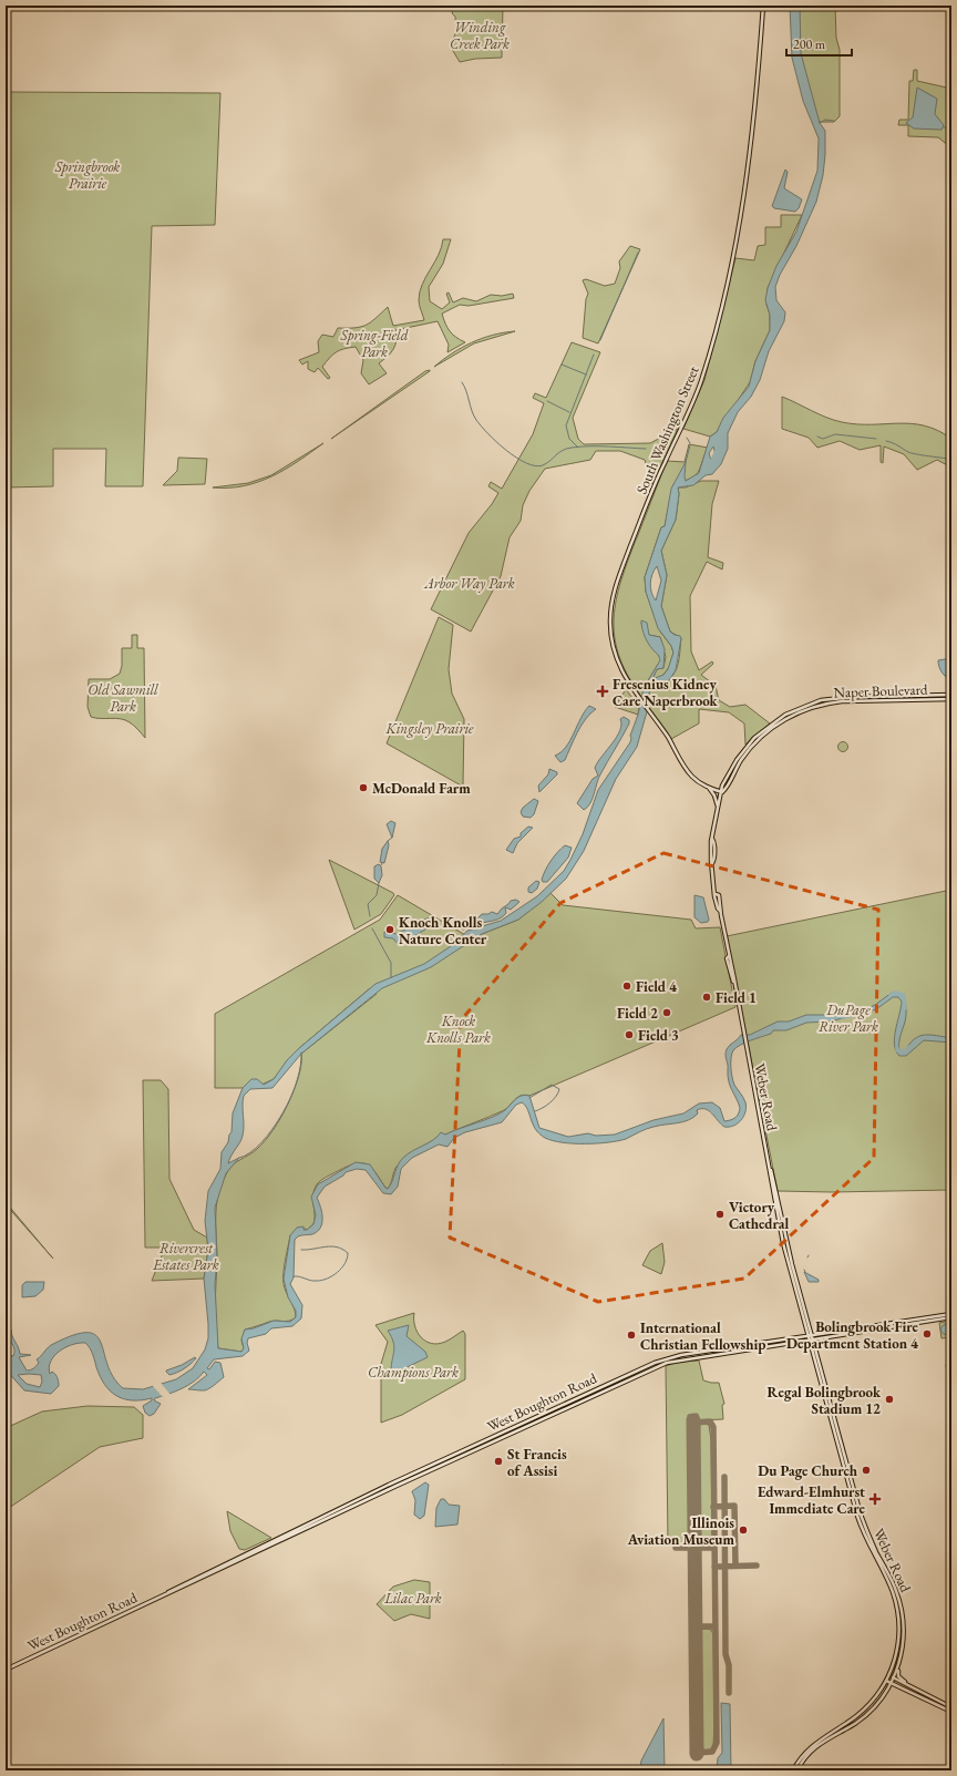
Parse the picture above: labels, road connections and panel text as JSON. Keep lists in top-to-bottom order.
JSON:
{
  "streets": {
    "main road": [
      "South Washington Street",
      "Naper Boulevard",
      "Weber Road",
      "West Boughton Road"
    ]
  },
  "crossings": [
    ["South Washington Street", "Naper Boulevard"],
    ["South Washington Street", "Weber Road"],
    ["Naper Boulevard", "Weber Road"],
    ["Weber Road", "West Boughton Road"]
  ],
  "parks": [
    "Winding Creek Park",
    "Springbrook Prairie",
    "Spring-Field Park",
    "Arbor Way Park",
    "Old Sawmill Park",
    "Kingsley Prairie",
    "DuPage River Park",
    "Knock Knolls Park",
    "Rivercrest Estates Park",
    "Champions Park",
    "Lilac Park"
  ],
  "places": {
    "health": ["Fresenius Kidney Care Naperbrook", "Edward-Elmhurst Immediate Care"],
    "other": [
      "McDonald Farm",
      "Knoch Knolls Nature Center",
      "Field 4",
      "Field 1",
      "Field 2",
      "Field 3",
      "Victory Cathedral",
      "Bolingbrook Fire Department Station 4",
      "International Christian Fellowship",
      "Regal Bolingbrook Stadium 12",
      "St Francis of Assisi",
      "Du Page Church",
      "Illinois Aviation Museum"
    ]
  },
  "scale_bar": "200 m"
}
